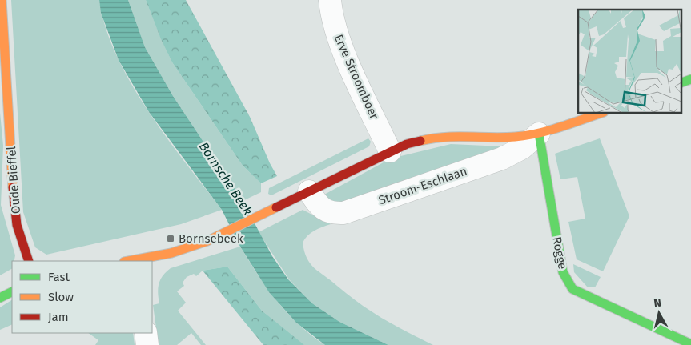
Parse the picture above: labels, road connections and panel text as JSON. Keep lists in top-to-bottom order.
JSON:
{
  "streets": {
    "street": [
      "Erve Stroomboer",
      "Oude Bieffel",
      "Stroom-Eschlaan",
      "Rogge"
    ]
  },
  "crossings": [
    ["Erve Stroomboer", "Stroom-Eschlaan"],
    ["Stroom-Eschlaan", "Rogge"]
  ],
  "water": ["Bornsche Beek"],
  "places": {
    "transit": ["Bornsebeek"]
  },
  "legend": ["Fast", "Slow", "Jam"],
  "north": "top"
}
